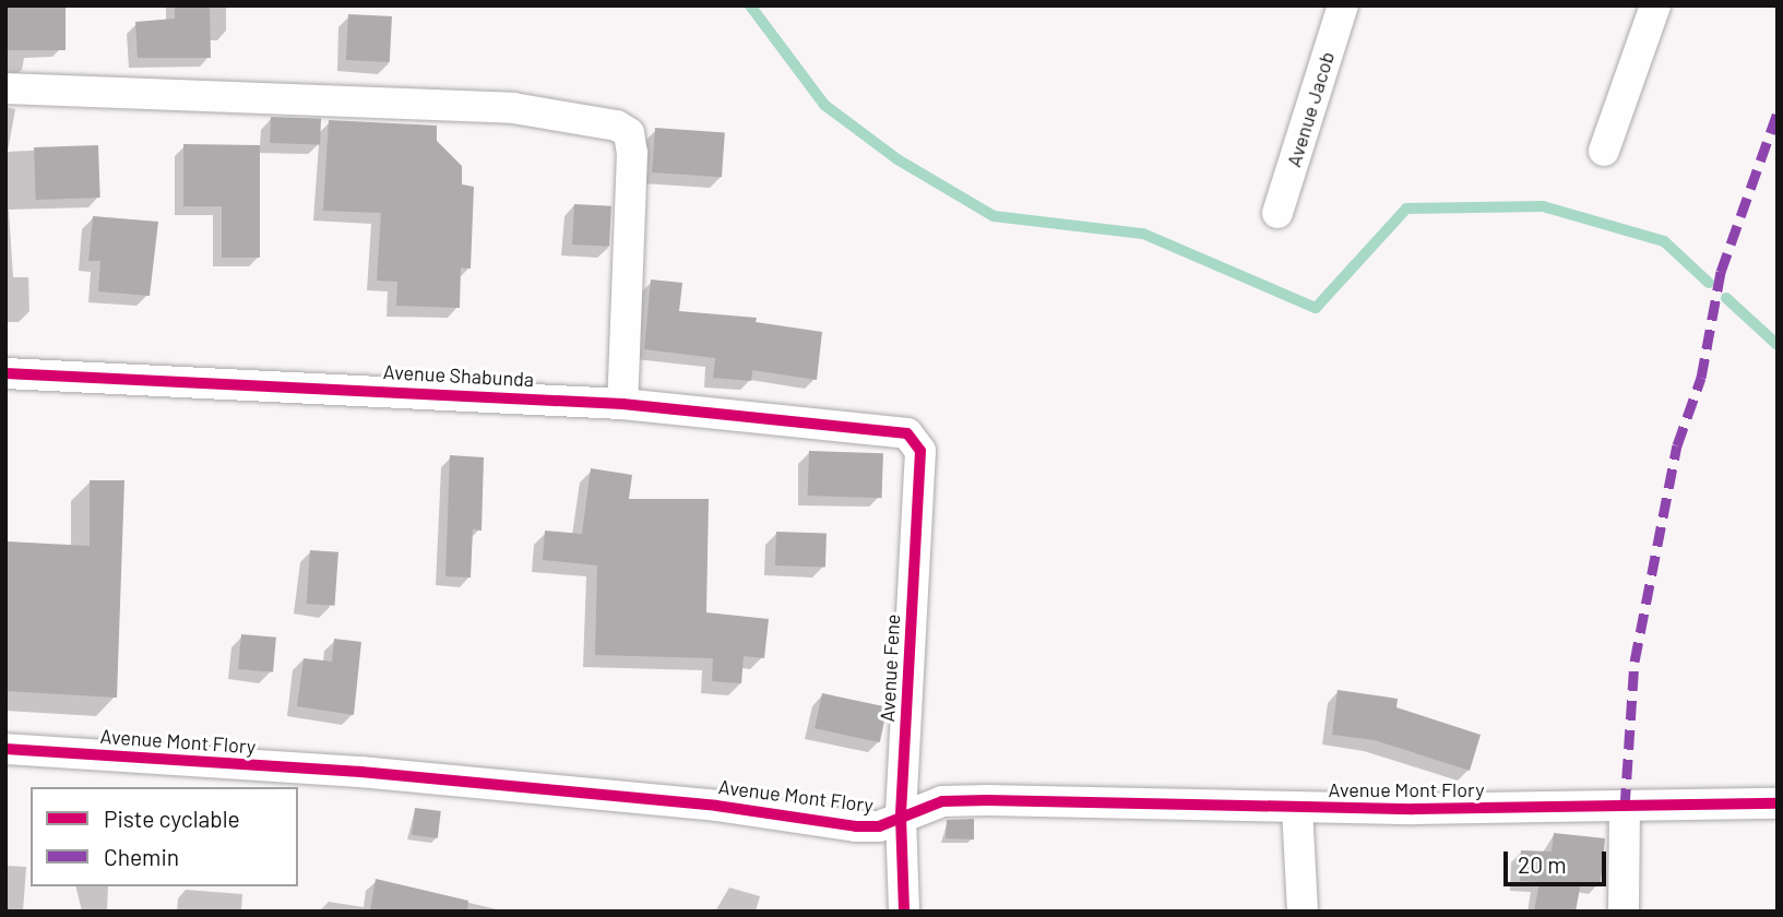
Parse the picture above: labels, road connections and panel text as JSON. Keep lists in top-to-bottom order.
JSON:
{
  "streets": {
    "street": [
      "Avenue Jacob",
      "Avenue Shabunda",
      "Avenue Fene",
      "Avenue Mont Flory"
    ]
  },
  "crossings": [
    ["Avenue Shabunda", "Avenue Fene"],
    ["Avenue Fene", "Avenue Mont Flory"]
  ],
  "legend": ["Piste cyclable", "Chemin"],
  "scale_bar": "20 m"
}
